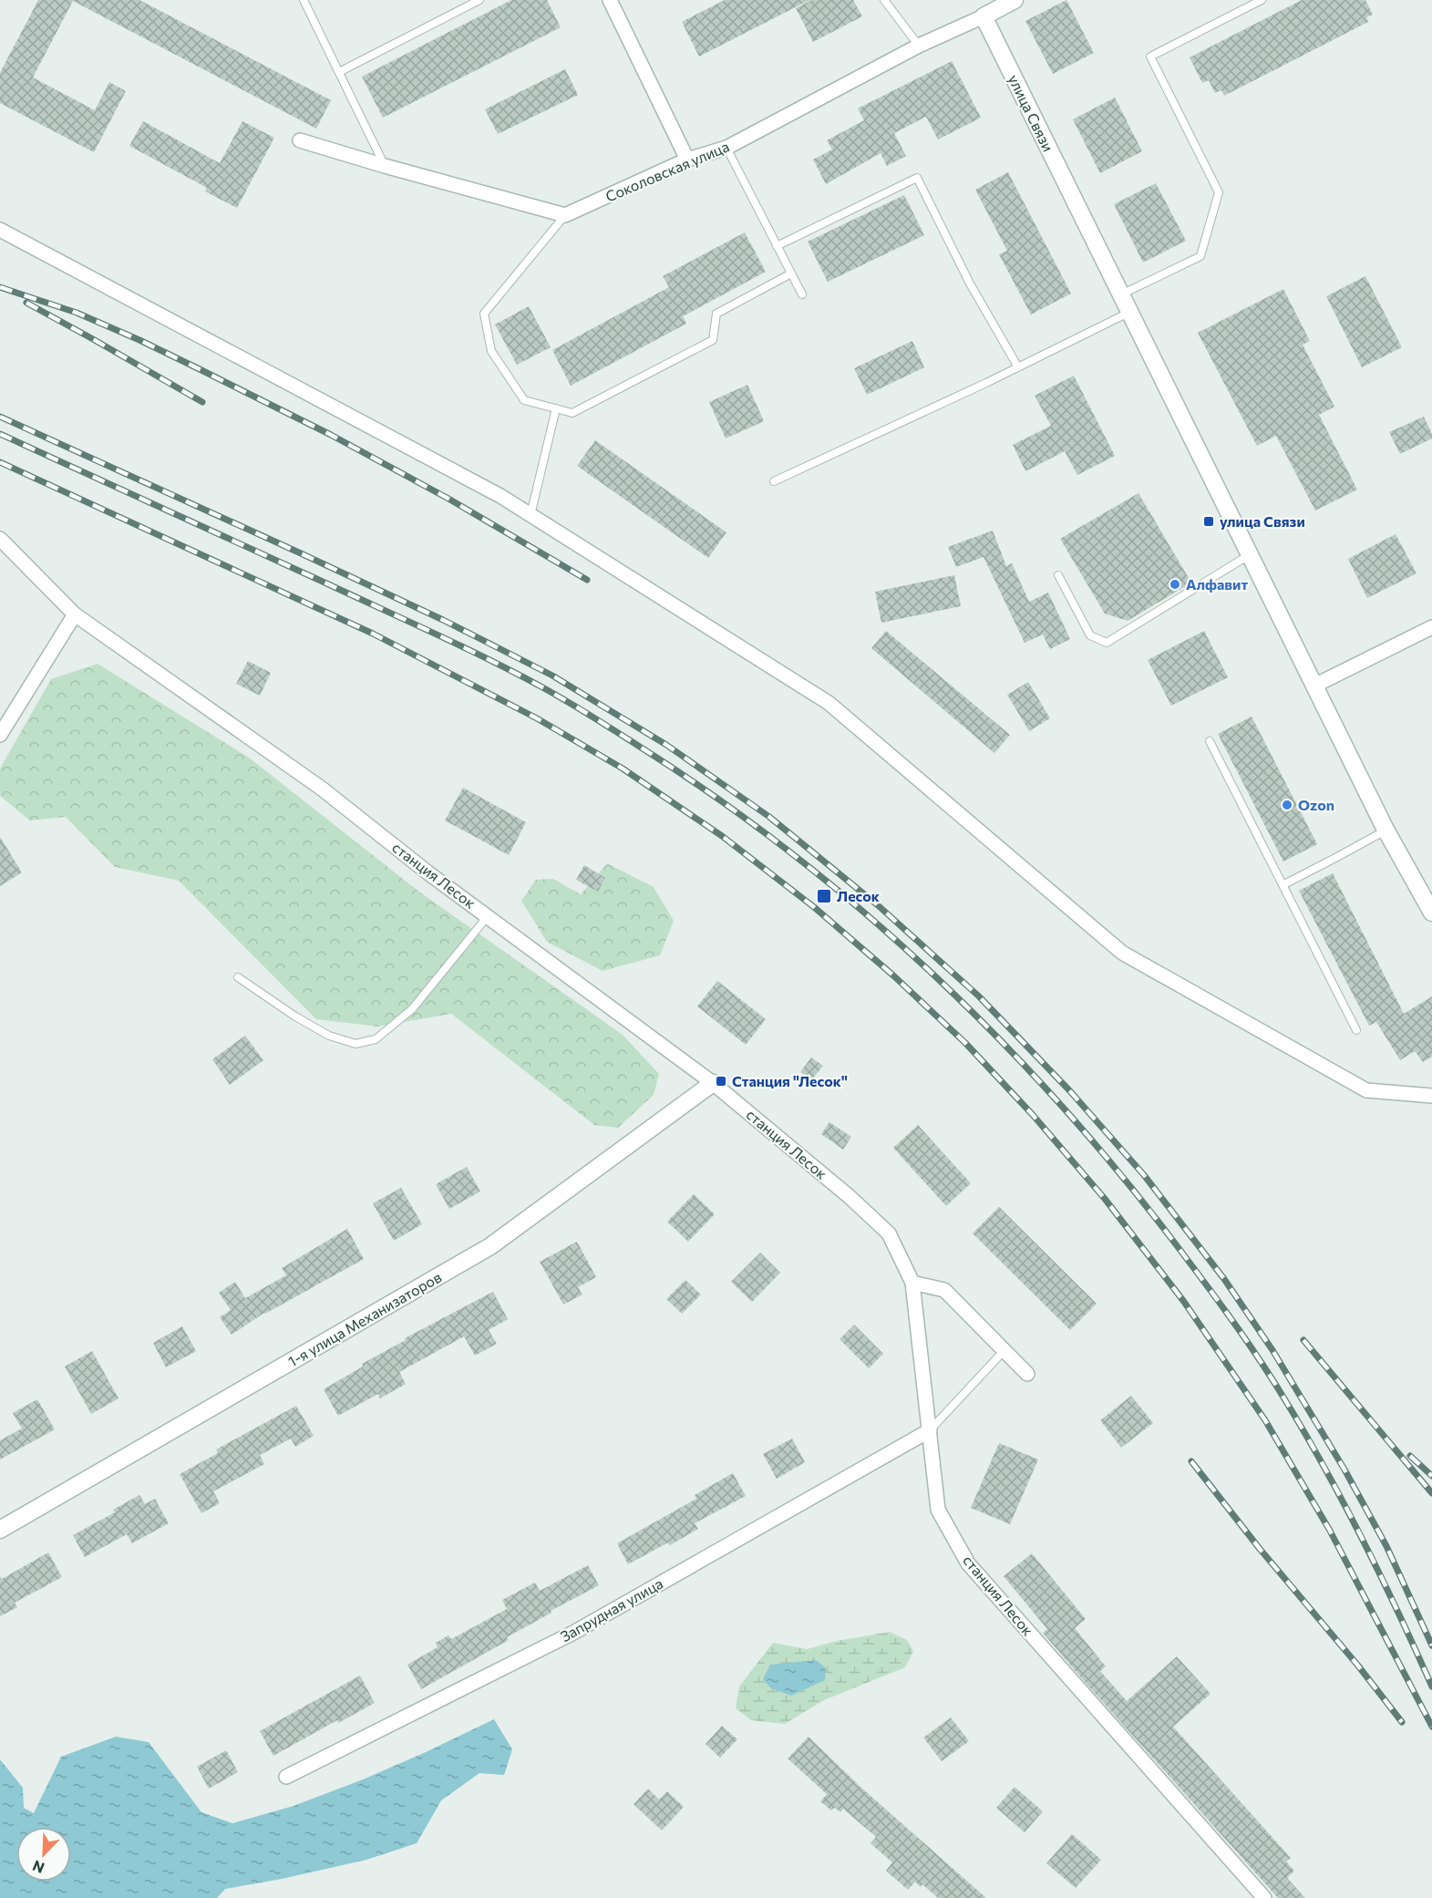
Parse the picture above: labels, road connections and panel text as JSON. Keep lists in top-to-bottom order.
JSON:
{
  "streets": {
    "street": [
      "улица Связи",
      "Соколовская улица",
      "станция Лесок",
      "1-я улица Механизаторов",
      "Запрудная улица"
    ]
  },
  "crossings": [
    ["улица Связи", "Соколовская улица"],
    ["станция Лесок", "1-я улица Механизаторов"],
    ["станция Лесок", "Запрудная улица"]
  ],
  "places": {
    "transit": ["улица Связи", "Лесок", "Станция \"Лесок\""],
    "other": ["Алфавит", "Ozon"]
  },
  "north": "bottom left"
}
